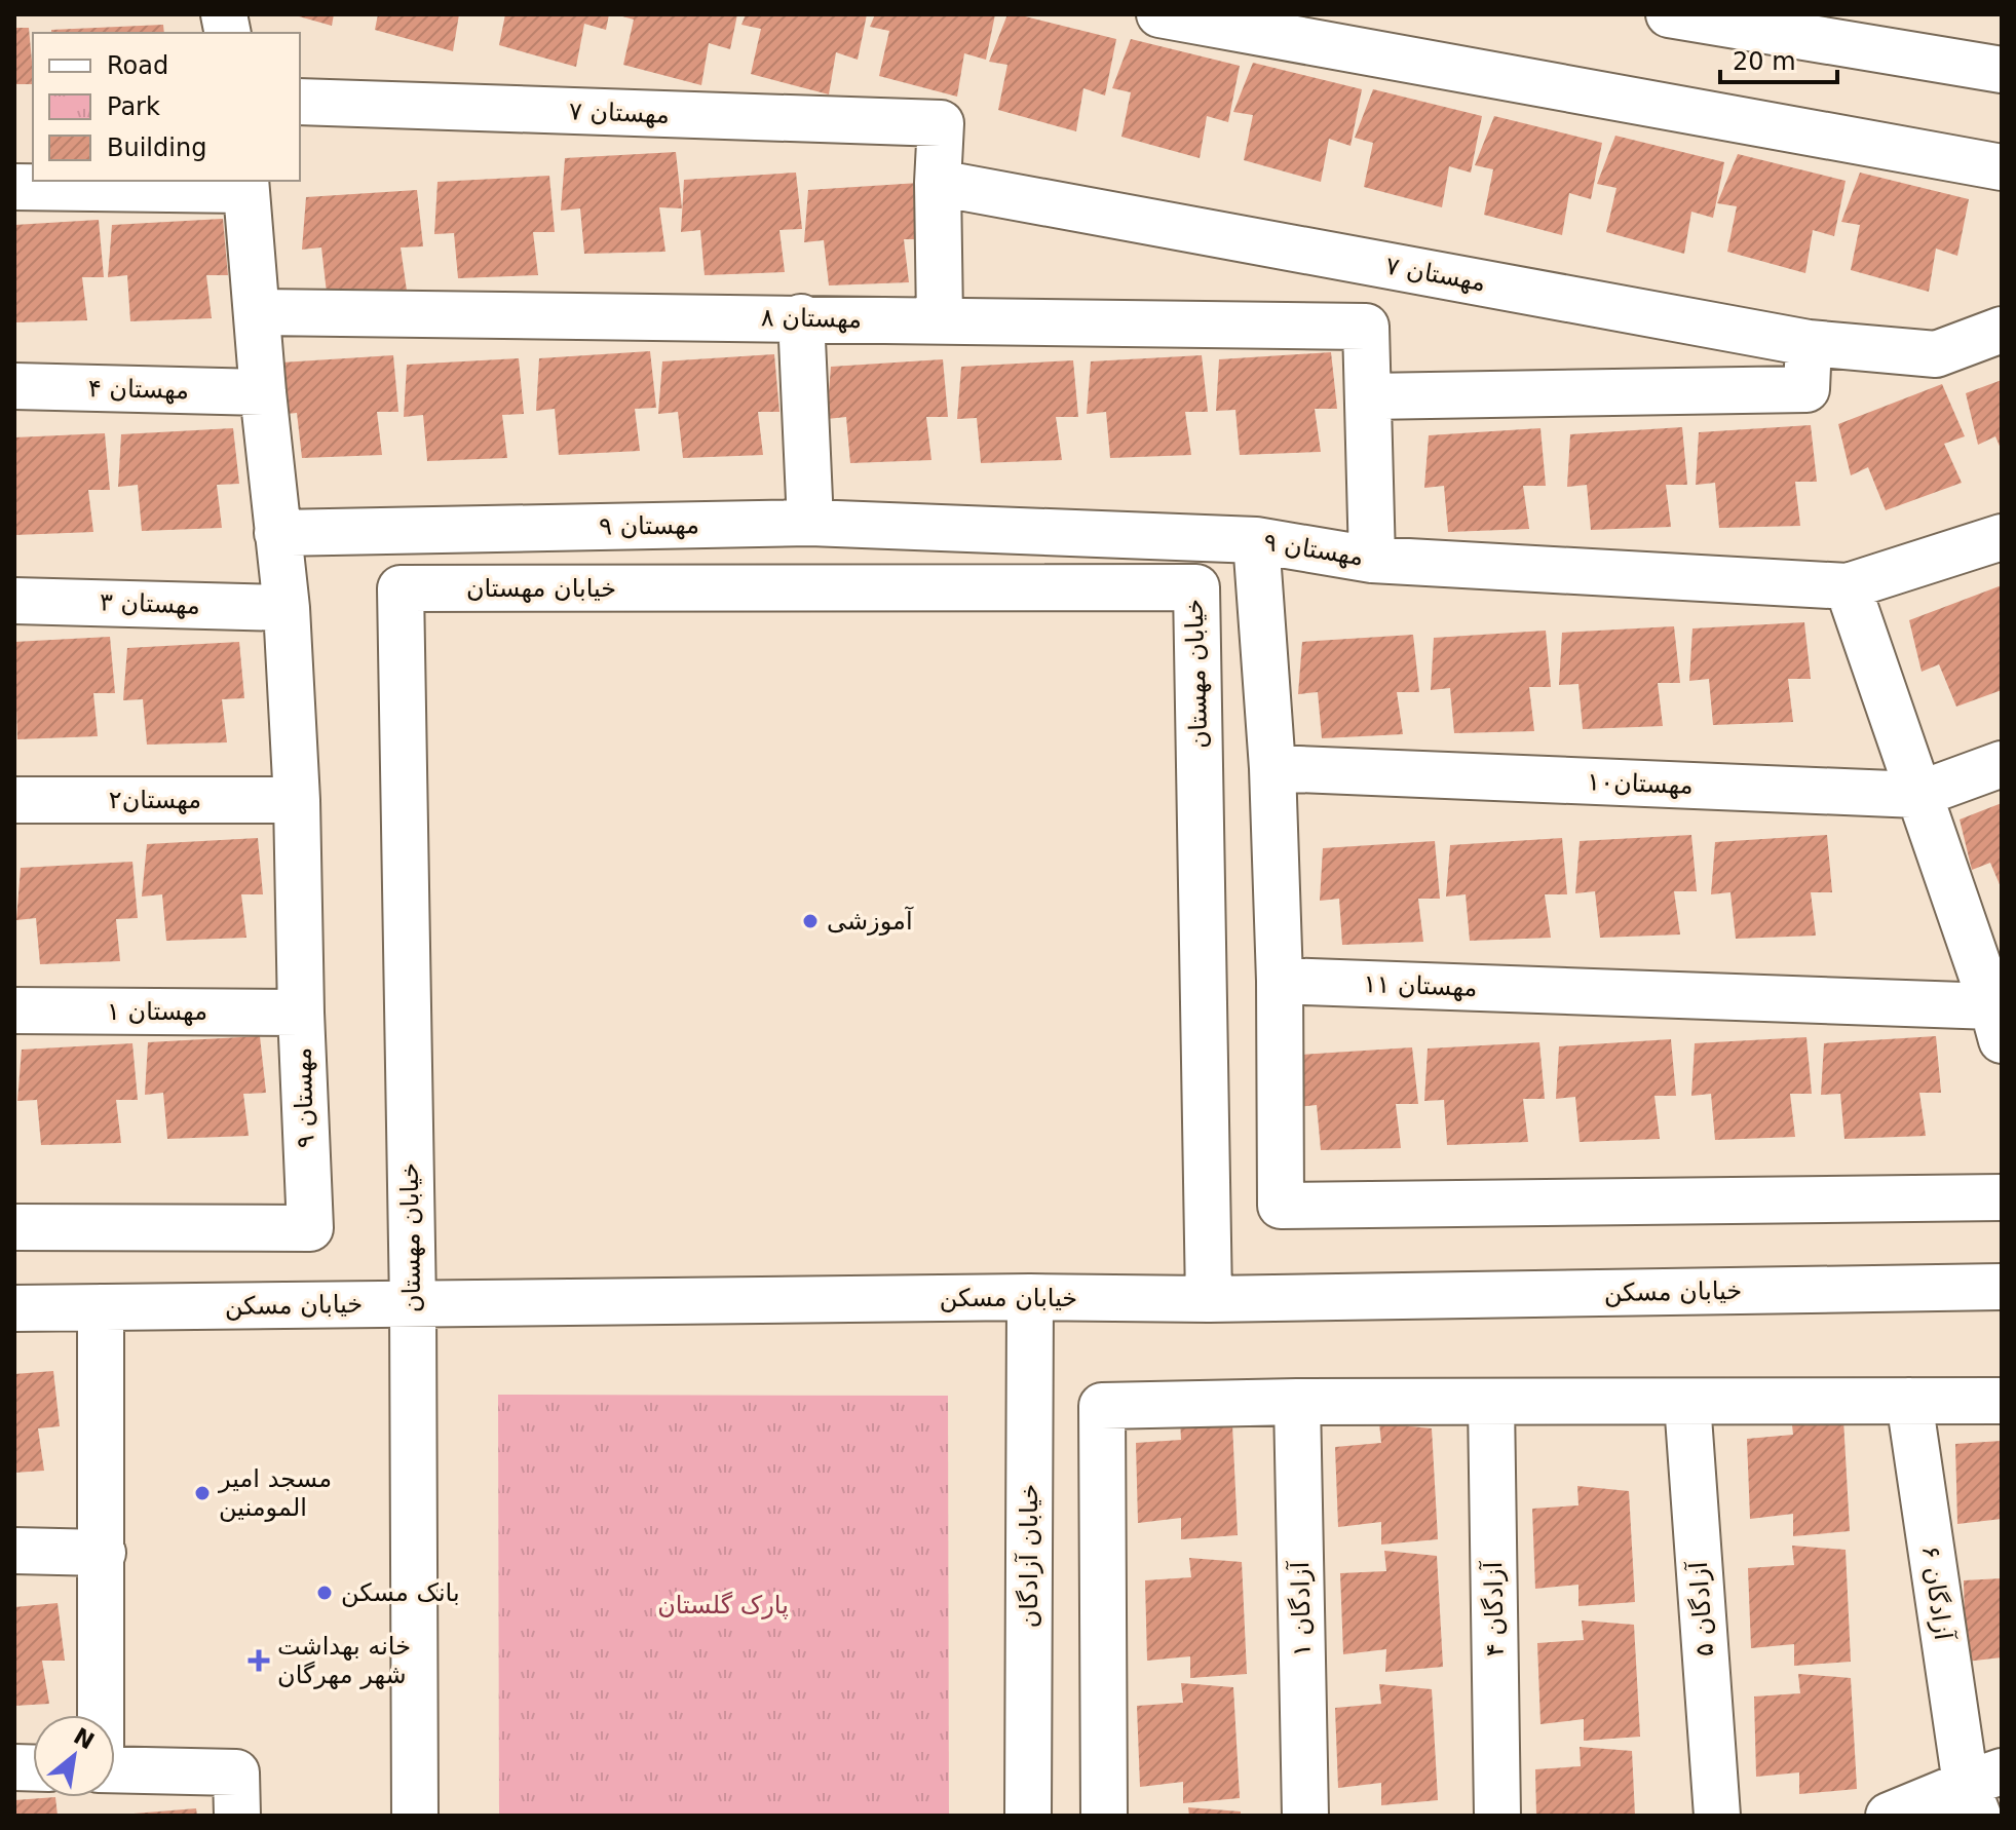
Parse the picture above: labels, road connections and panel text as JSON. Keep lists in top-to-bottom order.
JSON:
{
  "streets": {
    "street": [
      "مهستان ۷",
      "مهستان ۸",
      "مهستان ۴",
      "مهستان ۹",
      "خیابان مهستان",
      "مهستان ۳",
      "مهستان۱۰",
      "مهستان۲",
      "مهستان ۱۱",
      "مهستان ۱",
      "خیابان مسکن",
      "خیابان آزادگان",
      "آزادگان ۶",
      "آزادگان ۱",
      "آزادگان ۴",
      "آزادگان ۵"
    ]
  },
  "crossings": [
    ["مهستان ۹", "مهستان ۳"],
    ["مهستان ۹", "مهستان۲"],
    ["مهستان ۹", "مهستان ۱"],
    ["خیابان مهستان", "خیابان مسکن"],
    ["خیابان مسکن", "خیابان آزادگان"]
  ],
  "parks": ["پارک گلستان"],
  "places": {
    "other": ["آموزشی", "مسجد امیر المومنین", "بانک مسکن"],
    "health": ["خانه بهداشت شهر مهرگان"]
  },
  "legend": ["Road", "Park", "Building"],
  "scale_bar": "20 m",
  "north": "top right"
}
